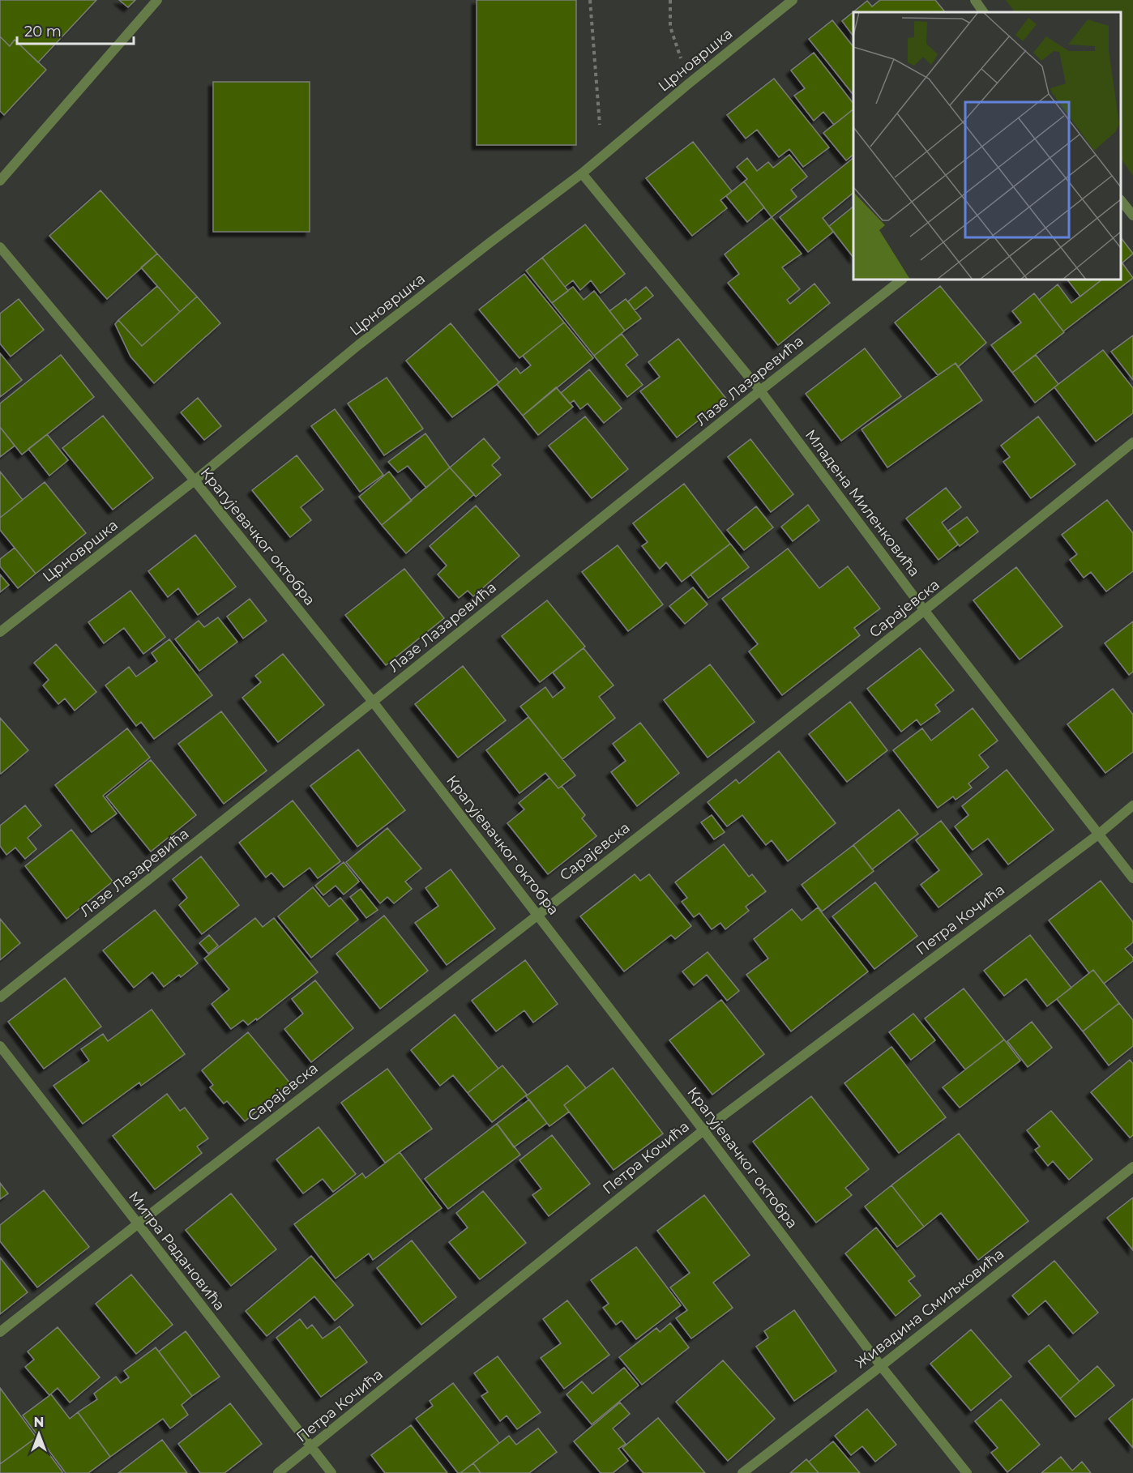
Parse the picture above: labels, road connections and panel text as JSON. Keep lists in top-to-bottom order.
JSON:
{
  "streets": {
    "street": [
      "Црновршка",
      "Лазе Лазаревића",
      "Младена Миленковића",
      "Крагујевачког октобра",
      "Сарајевска",
      "Петра Кочића",
      "Митра Радановића",
      "Живадина Смиљковића"
    ]
  },
  "crossings": [
    ["Црновршка", "Младена Миленковића"],
    ["Црновршка", "Крагујевачког октобра"],
    ["Лазе Лазаревића", "Младена Миленковића"],
    ["Лазе Лазаревића", "Крагујевачког октобра"],
    ["Младена Миленковића", "Сарајевска"],
    ["Младена Миленковића", "Петра Кочића"],
    ["Крагујевачког октобра", "Сарајевска"],
    ["Крагујевачког октобра", "Петра Кочића"],
    ["Крагујевачког октобра", "Живадина Смиљковића"],
    ["Сарајевска", "Митра Радановића"],
    ["Петра Кочића", "Митра Радановића"]
  ],
  "scale_bar": "20 m",
  "north": "top"
}
